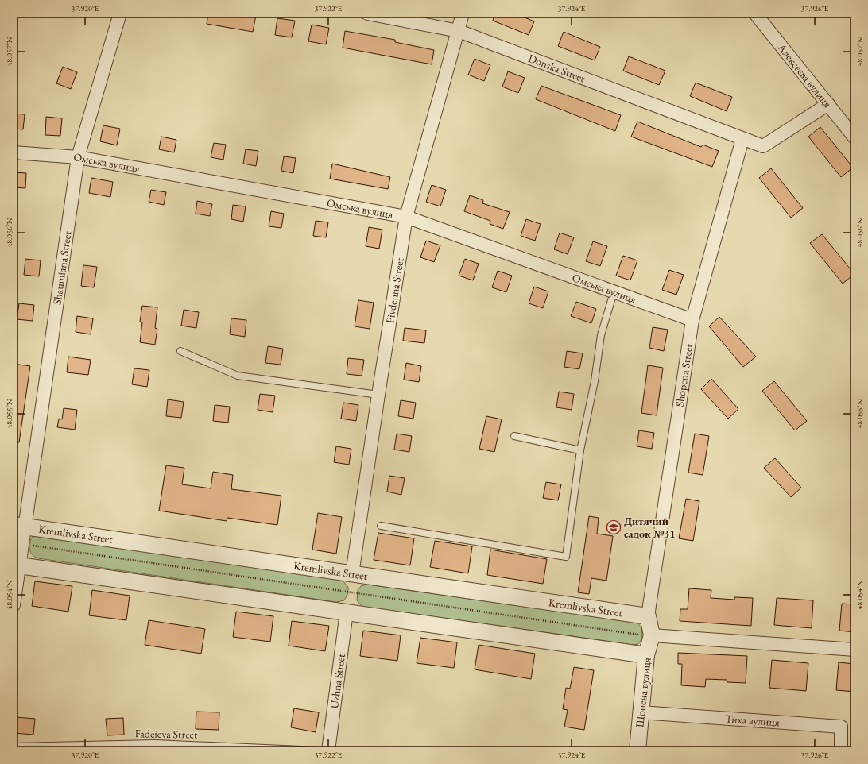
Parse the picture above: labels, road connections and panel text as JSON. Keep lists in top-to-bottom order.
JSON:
{
  "streets": {
    "street": [
      "Donska Street",
      "Алексєєва вулиця",
      "Омська вулиця",
      "Shaumiana Street",
      "Pivdenna Street",
      "Shopena Street",
      "Kremlivska Street",
      "Uzhna Street",
      "Шопена вулиця",
      "Тиха вулиця"
    ],
    "lane": ["Fadeieva Street"]
  },
  "crossings": [
    ["Donska Street", "Алексєєва вулиця"],
    ["Donska Street", "Pivdenna Street"],
    ["Donska Street", "Shopena Street"],
    ["Омська вулиця", "Shaumiana Street"],
    ["Омська вулиця", "Pivdenna Street"],
    ["Омська вулиця", "Shopena Street"],
    ["Shaumiana Street", "Kremlivska Street"],
    ["Pivdenna Street", "Kremlivska Street"],
    ["Shopena Street", "Kremlivska Street"],
    ["Shopena Street", "Шопена вулиця"],
    ["Kremlivska Street", "Шопена вулиця"],
    ["Шопена вулиця", "Тиха вулиця"]
  ],
  "places": {
    "school or university": ["Дитячий садок №31"]
  },
  "coordinates": [
    "37.920°E",
    "37.922°E",
    "37.924°E",
    "37.926°E",
    "48.057°N",
    "48.056°N",
    "48.055°N",
    "48.054°N"
  ]
}
